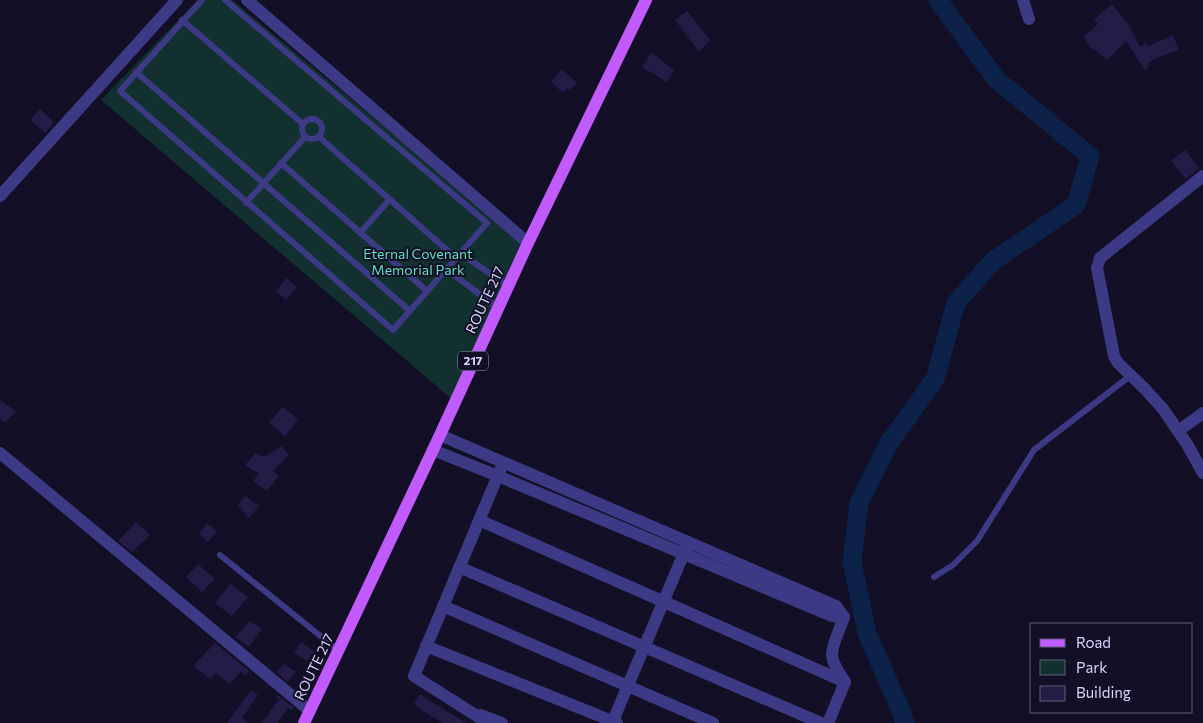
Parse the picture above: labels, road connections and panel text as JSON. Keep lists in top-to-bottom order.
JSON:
{
  "streets": {
    "main road": ["ROUTE 217", "217"]
  },
  "parks": ["Eternal Covenant Memorial Park"],
  "legend": ["Road", "Park", "Building"]
}
